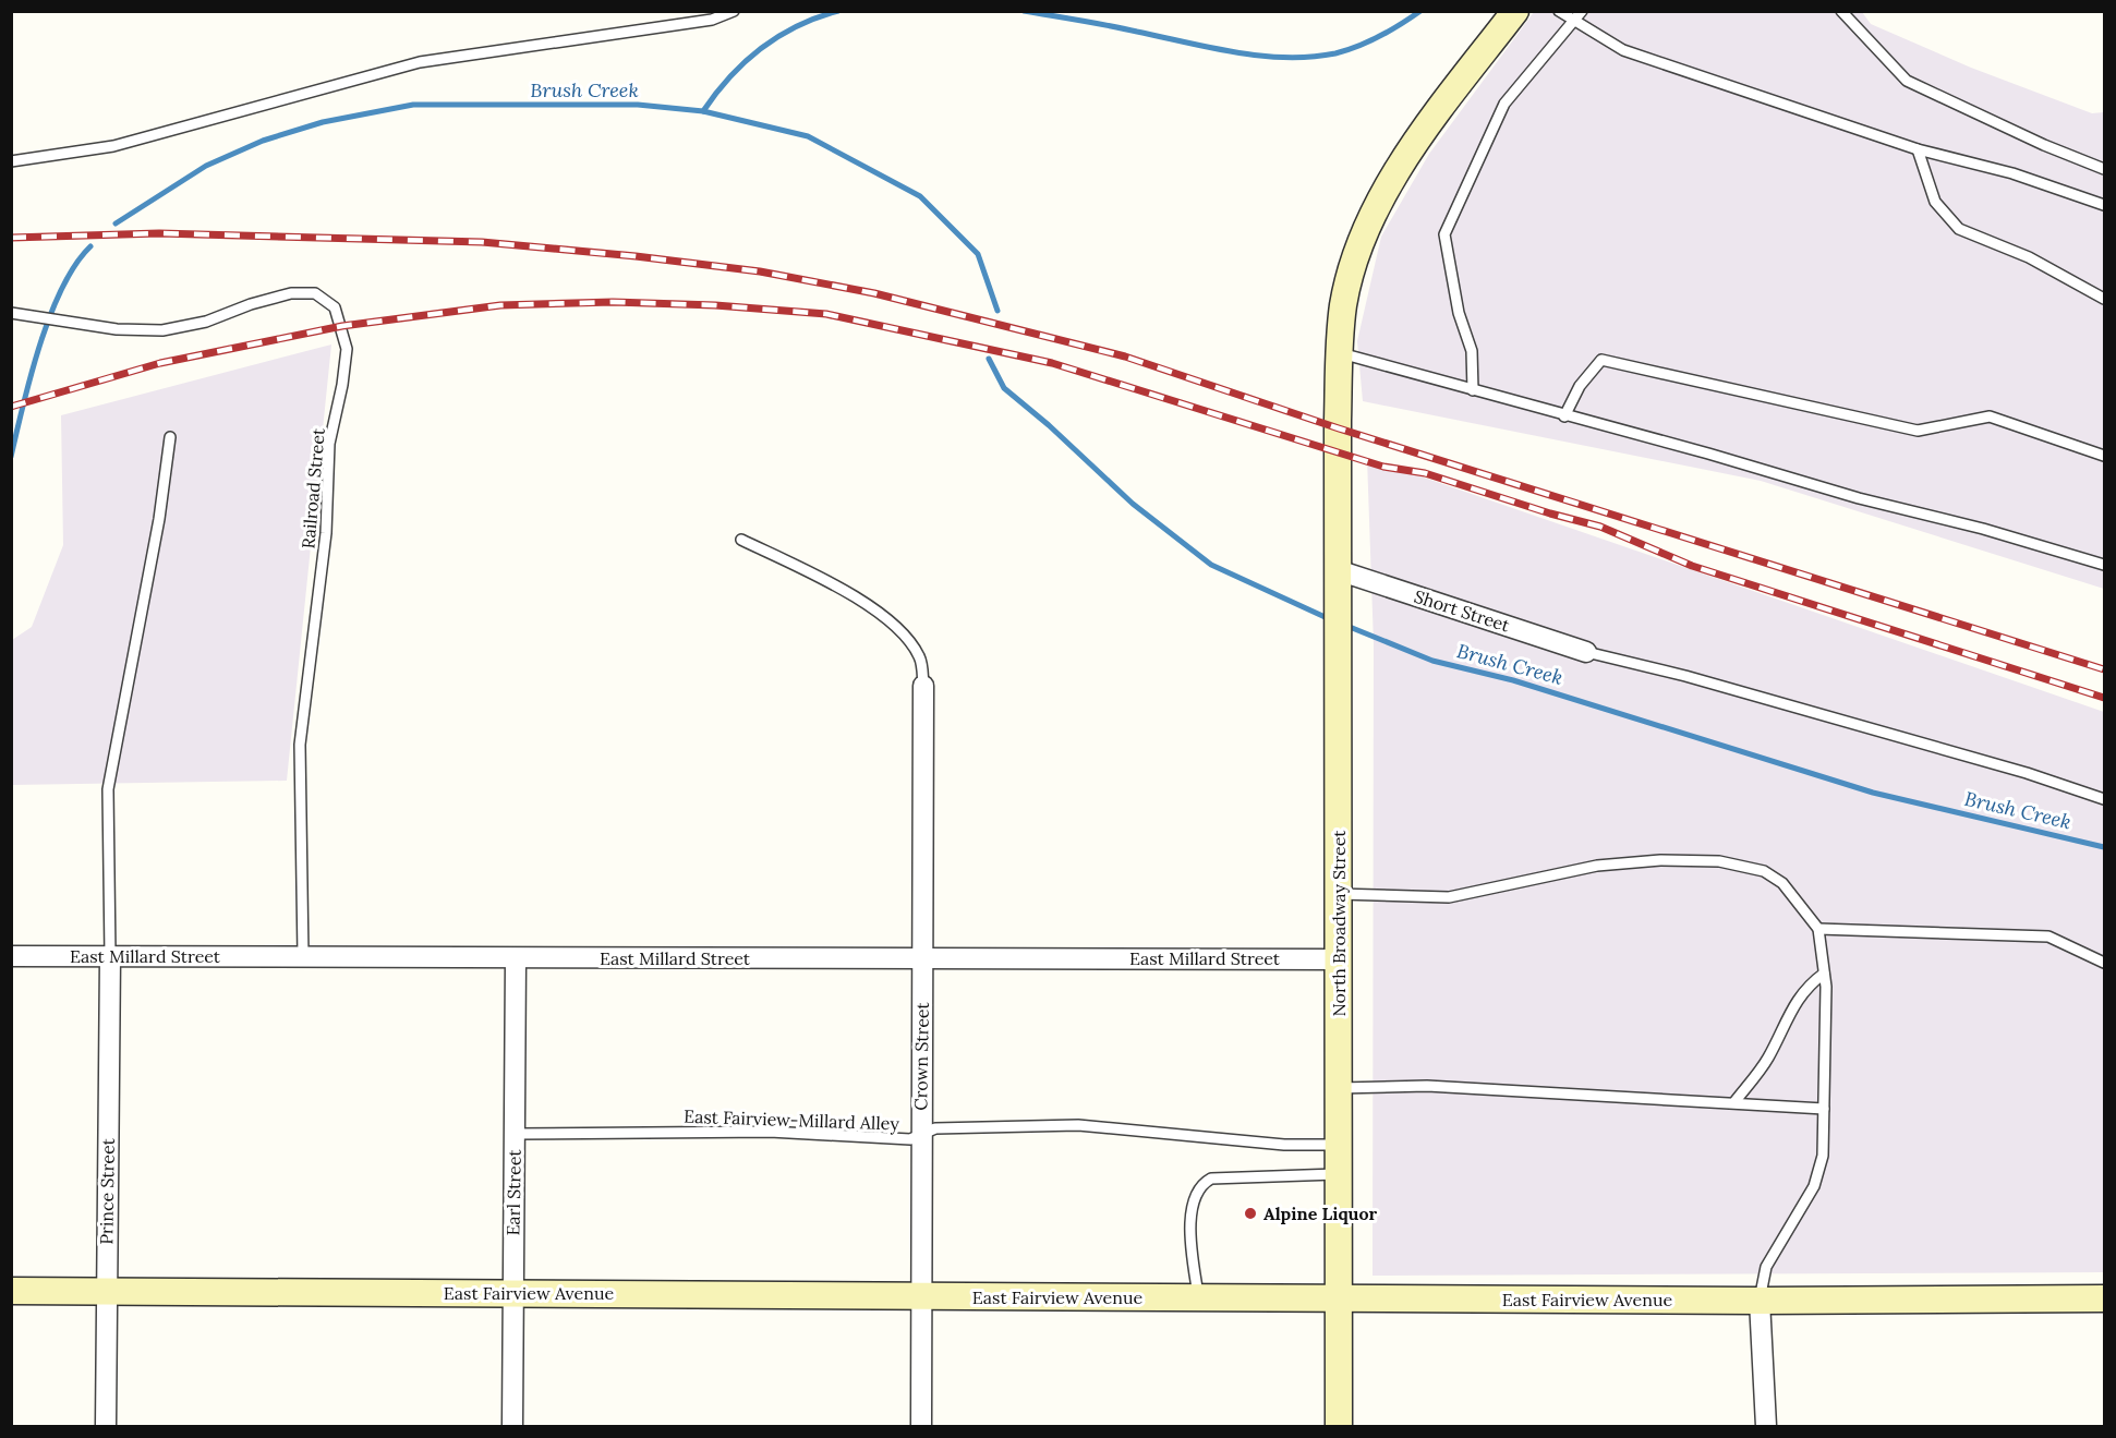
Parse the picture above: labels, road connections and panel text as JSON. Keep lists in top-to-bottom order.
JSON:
{
  "streets": {
    "street": [
      "Short Street",
      "North Broadway Street",
      "East Millard Street",
      "Crown Street",
      "Prince Street",
      "Earl Street",
      "East Fairview Avenue"
    ],
    "lane": ["Railroad Street", "East Fairview-Millard Alley"]
  },
  "crossings": [
    ["Railroad Street", "East Millard Street"],
    ["Short Street", "North Broadway Street"],
    ["North Broadway Street", "East Millard Street"],
    ["North Broadway Street", "East Fairview-Millard Alley"],
    ["North Broadway Street", "East Fairview Avenue"],
    ["East Millard Street", "Crown Street"],
    ["East Millard Street", "Prince Street"],
    ["East Millard Street", "Earl Street"],
    ["Crown Street", "East Fairview-Millard Alley"],
    ["Crown Street", "East Fairview Avenue"],
    ["East Fairview-Millard Alley", "Earl Street"],
    ["Prince Street", "East Fairview Avenue"],
    ["Earl Street", "East Fairview Avenue"]
  ],
  "water": ["Brush Creek"],
  "places": ["Alpine Liquor"]
}
